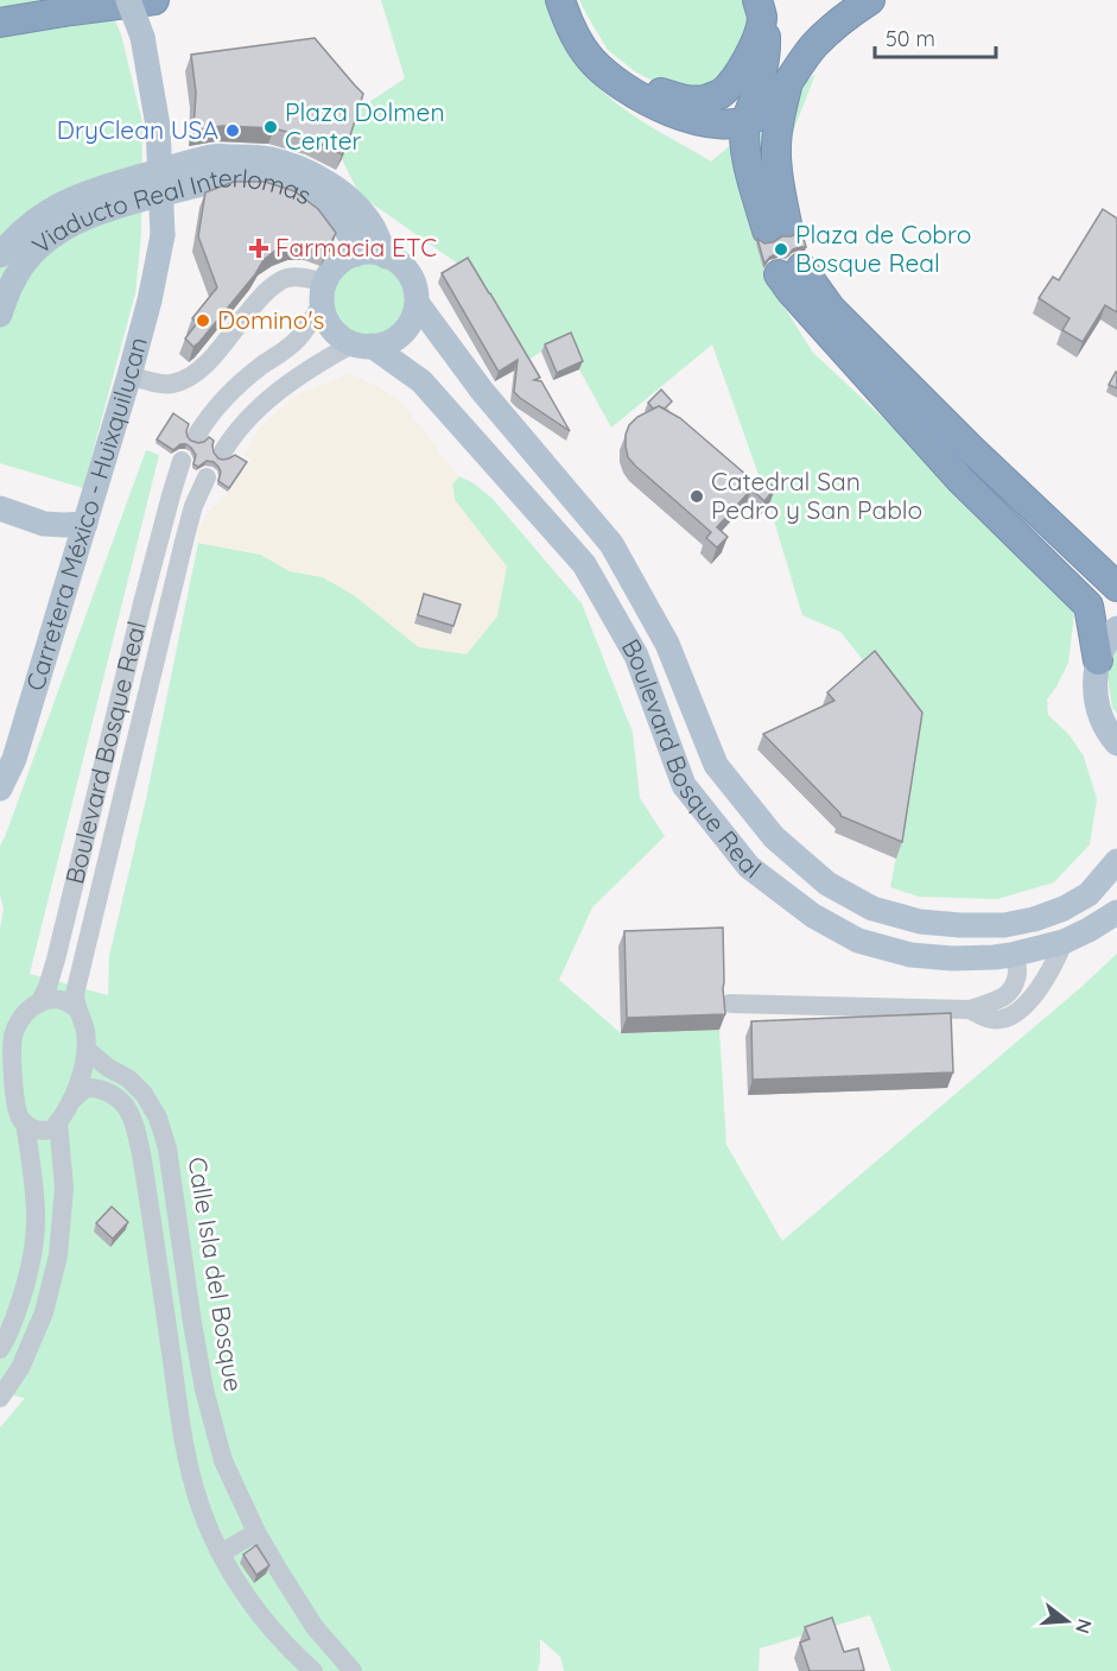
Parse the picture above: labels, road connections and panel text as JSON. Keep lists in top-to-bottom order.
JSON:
{
  "streets": {
    "main road": ["Viaducto Real Interlomas", "Carretera México - Huixquilucan", "Boulevard Bosque Real"],
    "street": ["Calle Isla del Bosque"]
  },
  "crossings": [
    ["Viaducto Real Interlomas", "Boulevard Bosque Real"]
  ],
  "places": {
    "other": [
      "Plaza Dolmen Center",
      "DryClean USA",
      "Plaza de Cobro Bosque Real",
      "Domino's",
      "Catedral San Pedro y San Pablo"
    ],
    "health": ["Farmacia ETC"]
  },
  "scale_bar": "50 m",
  "north": "right"
}
